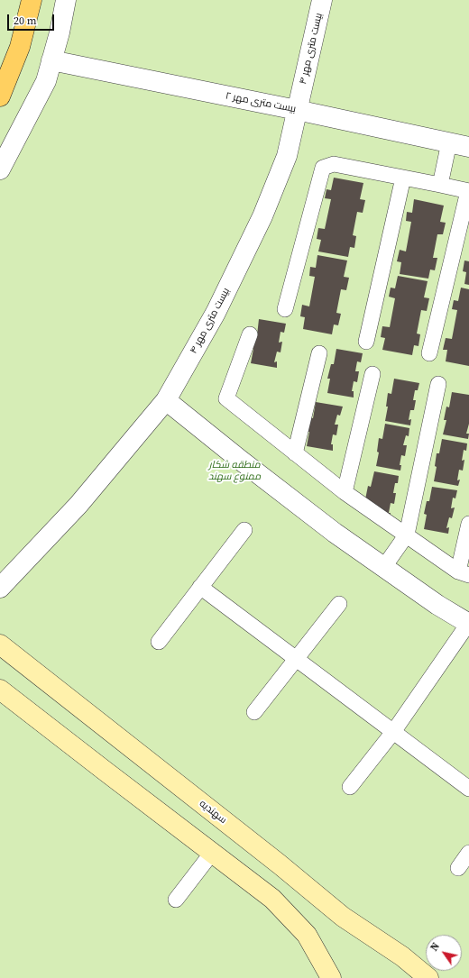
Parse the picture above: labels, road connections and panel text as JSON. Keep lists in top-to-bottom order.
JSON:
{
  "streets": {
    "main road": ["سهندیه"],
    "street": ["بیست متری مهر ۴", "بیست متری مهر ۲"]
  },
  "crossings": [
    ["بیست متری مهر ۴", "بیست متری مهر ۲"]
  ],
  "parks": ["منطقه شکار ممنوع سهند"],
  "scale_bar": "20 m",
  "north": "top left"
}
